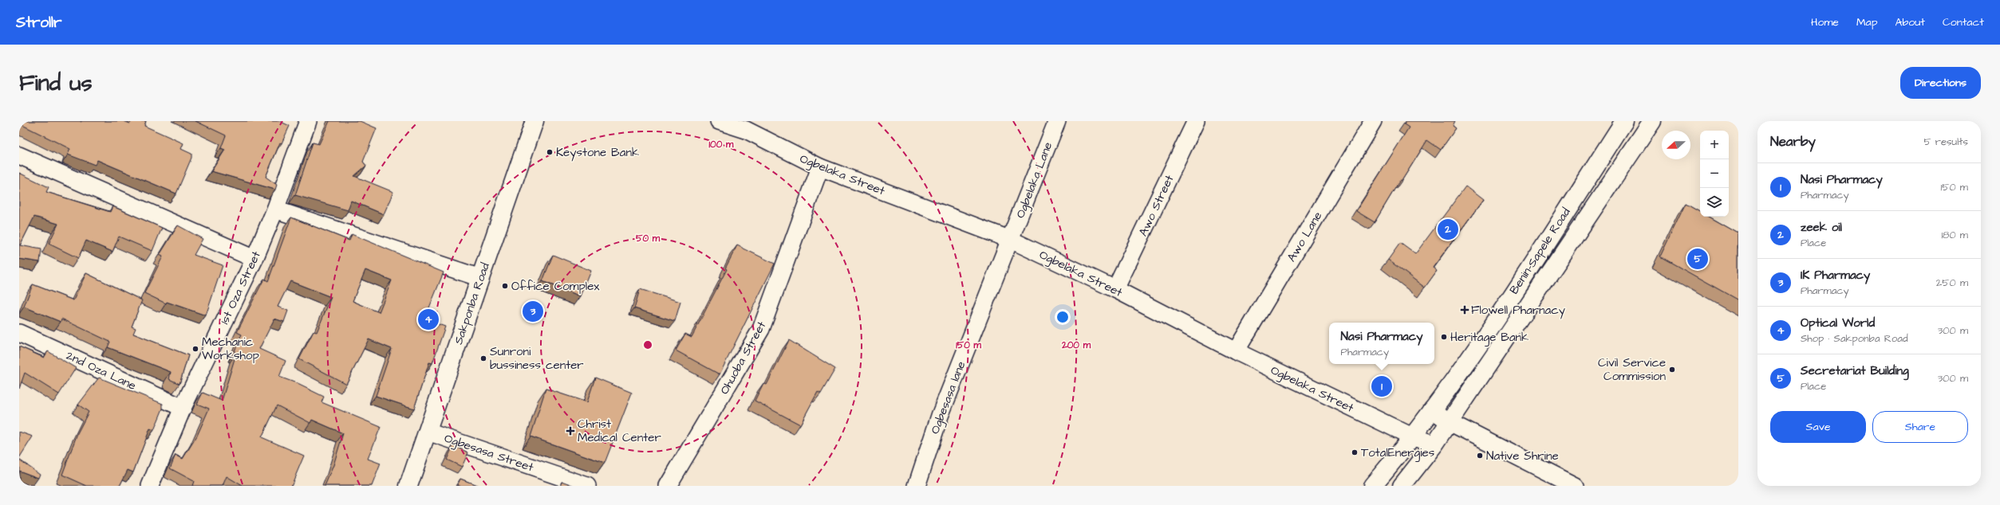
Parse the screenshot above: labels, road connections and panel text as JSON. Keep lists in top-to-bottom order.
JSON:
{
  "streets": {
    "main road": ["Benin-Sapele Road", "Sakponba Road"],
    "street": [
      "Ogbelaka Street",
      "Ogbelaka Lane",
      "Awo Street",
      "Awo Lane",
      "1st Oza Street",
      "Ohuoba Street",
      "2nd Oza Lane",
      "Ogbesasa lane",
      "Ogbesasa Street"
    ]
  },
  "crossings": [
    ["Ogbelaka Street", "Ogbelaka Lane"],
    ["Ogbelaka Street", "Awo Street"],
    ["Ogbelaka Street", "Awo Lane"],
    ["Ogbelaka Street", "Benin-Sapele Road"],
    ["Ogbelaka Street", "Ohuoba Street"],
    ["Ogbelaka Street", "Ogbesasa lane"],
    ["Ogbelaka Lane", "Ogbesasa lane"],
    ["1st Oza Street", "2nd Oza Lane"],
    ["Sakponba Road", "Ogbesasa Street"]
  ],
  "places": {
    "other": [
      "Keystone Bank",
      "Office Complex",
      "Heritage Bank",
      "Mechanic Workshop",
      "Sunroni bussiness center",
      "Civil Service Commission",
      "TotalEnergies",
      "Native Shrine"
    ],
    "health": ["Flowell Pharnacy", "Christ Medical Center"]
  },
  "north": "left",
  "page": {
    "header": "Strollr",
    "nav": [
      "Home",
      "Map",
      "About",
      "Contact"
    ],
    "buttons": [
      "Directions",
      ["Save", "Share"]
    ],
    "title": "Find us",
    "heading": ["Nearby", "5 results"],
    "map_buttons": ["+", "−"],
    "list": [
      {
        "mark": "1",
        "name": "Nasi Pharmacy",
        "note": "Pharmacy",
        "value": "150 m"
      },
      {
        "mark": "2",
        "name": "zeek oil",
        "note": "Place",
        "value": "180 m"
      },
      {
        "mark": "3",
        "name": "IK Pharmacy",
        "note": "Pharmacy",
        "value": "250 m"
      },
      {
        "mark": "4",
        "name": "Optical World",
        "note": "Shop · Sakponba Road",
        "value": "300 m"
      },
      {
        "mark": "5",
        "name": "Secretariat Building",
        "note": "Place",
        "value": "300 m"
      }
    ],
    "pins": [
      "2",
      "5",
      "3",
      "4",
      "1"
    ],
    "popup": ["Nasi Pharmacy", "Pharmacy"]
  },
  "rings": [
    "100 m",
    "50 m",
    "150 m",
    "200 m"
  ]
}
